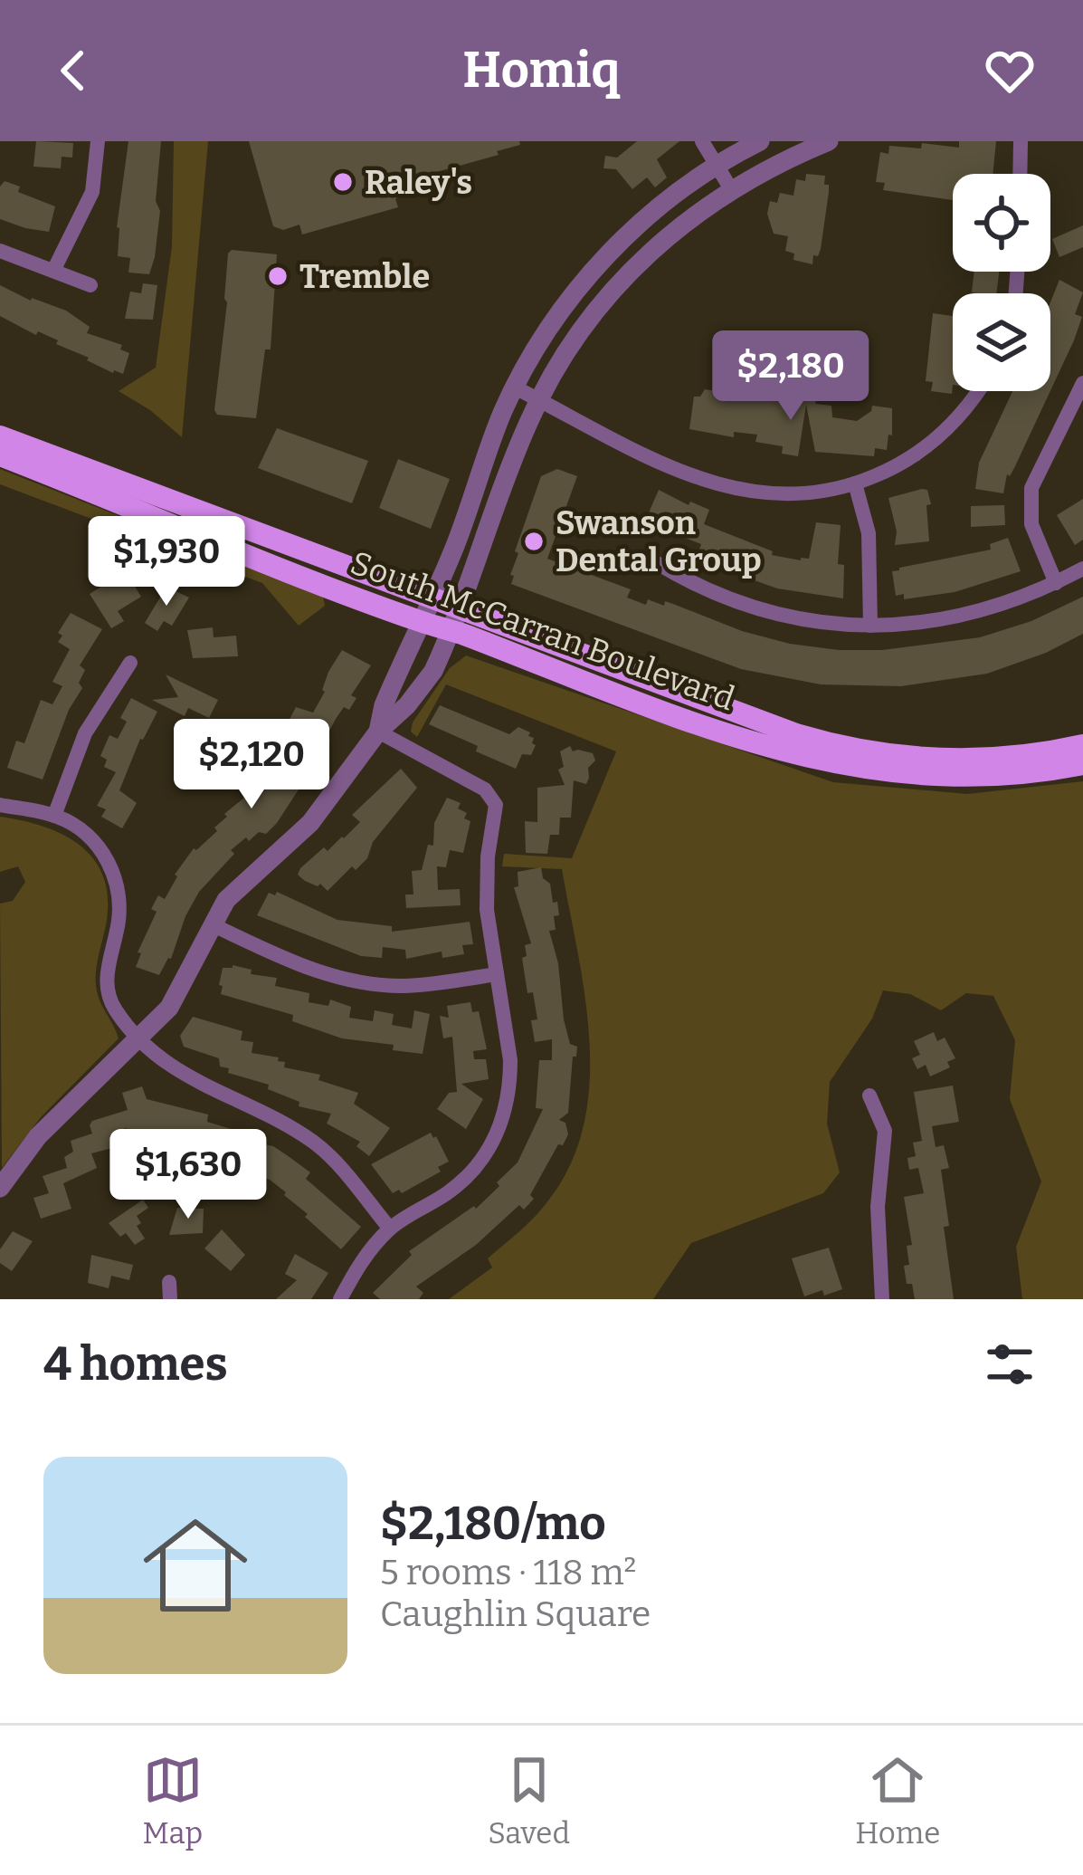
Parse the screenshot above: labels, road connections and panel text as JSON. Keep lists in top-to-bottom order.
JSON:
{
  "streets": {
    "main road": ["South McCarran Boulevard"]
  },
  "places": ["Raley's", "Tremble", "Swanson Dental Group"],
  "page": {
    "header": "Homiq",
    "price": [
      "$2,180",
      "$1,930",
      "$2,120",
      "$1,630"
    ],
    "heading": "4 homes",
    "list": [
      {
        "name": "$2,180/mo",
        "note": "5 rooms · 118 m² · Caughlin Square"
      }
    ],
    "tabs": ["Map", "Saved", "Home"]
  }
}
